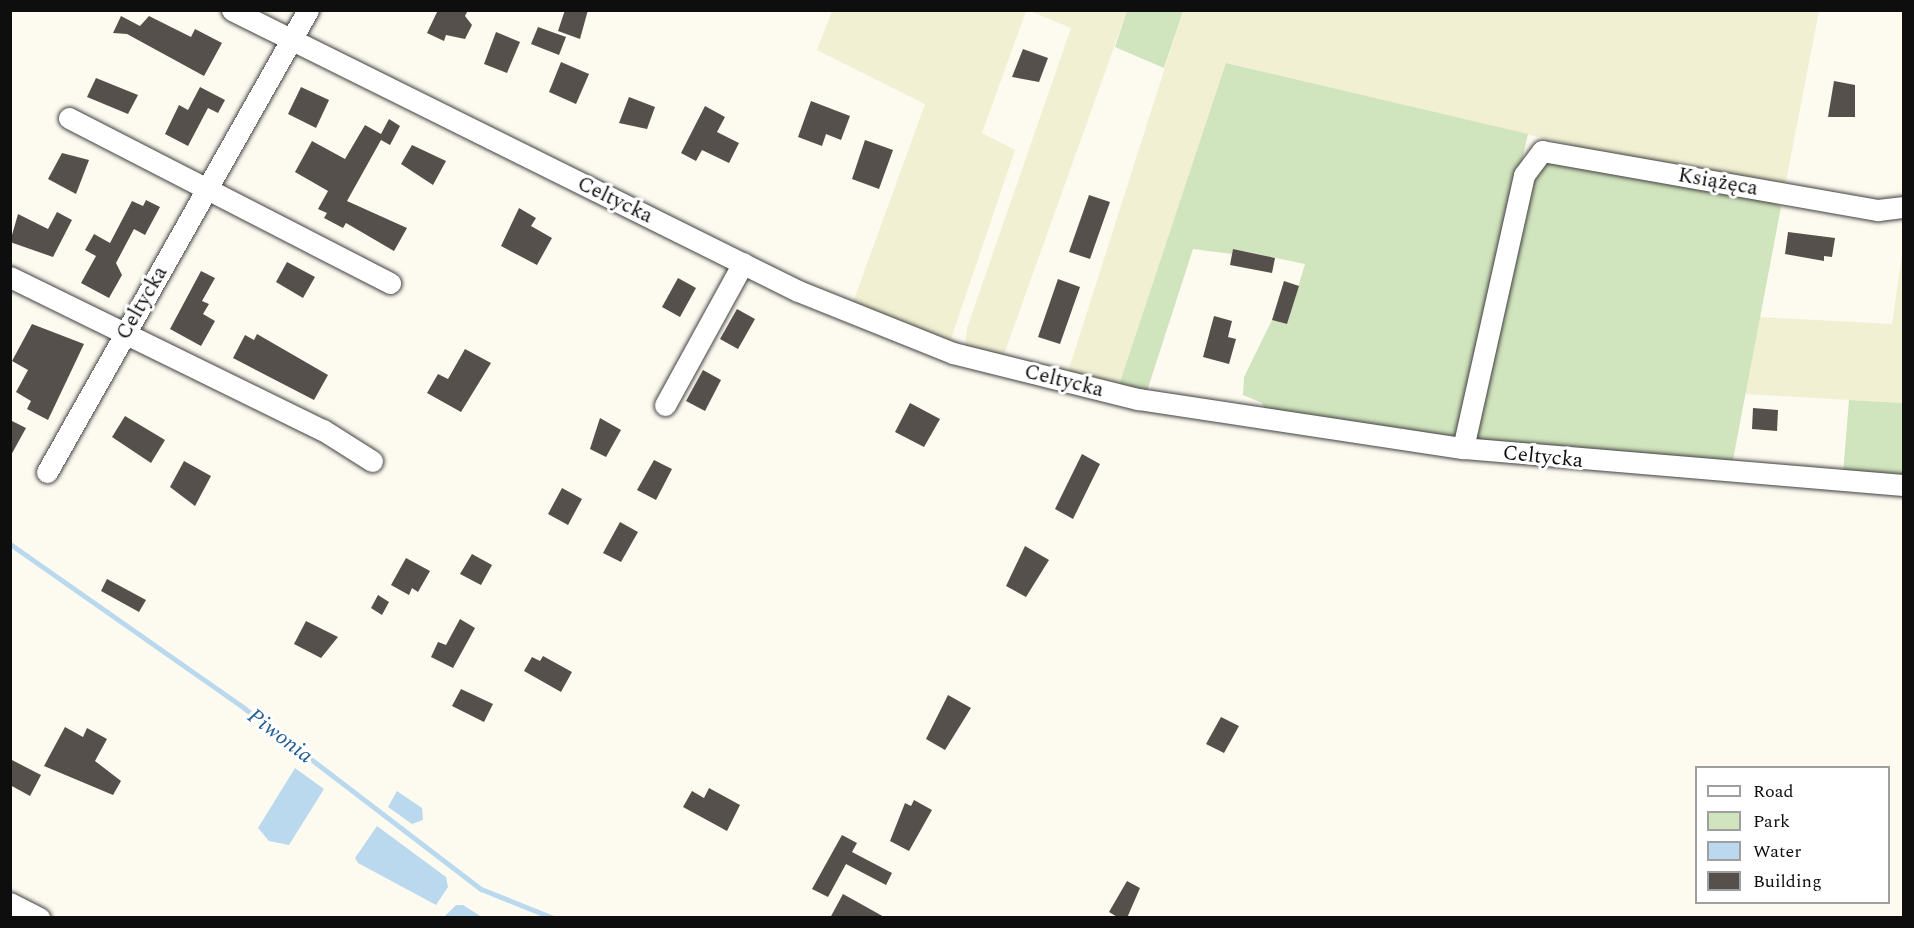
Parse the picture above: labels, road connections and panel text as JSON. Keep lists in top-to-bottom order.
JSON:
{
  "streets": {
    "street": ["Książęca", "Celtycka"]
  },
  "crossings": [
    ["Książęca", "Celtycka"]
  ],
  "water": ["Piwonia"],
  "legend": [
    "Road",
    "Park",
    "Water",
    "Building"
  ]
}
